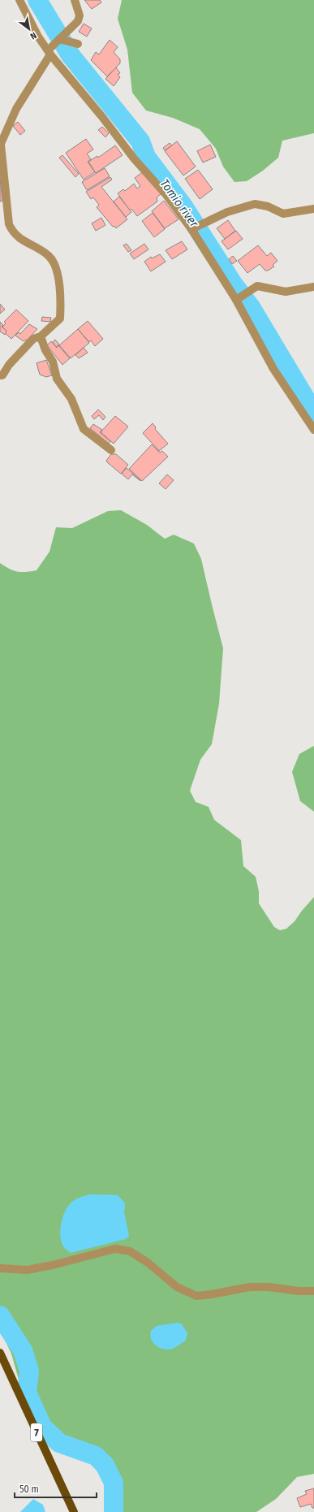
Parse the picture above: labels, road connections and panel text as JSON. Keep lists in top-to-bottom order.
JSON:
{
  "streets": {
    "main road": ["7"]
  },
  "water": ["Tomio river"],
  "scale_bar": "50 m",
  "north": "bottom right"
}
